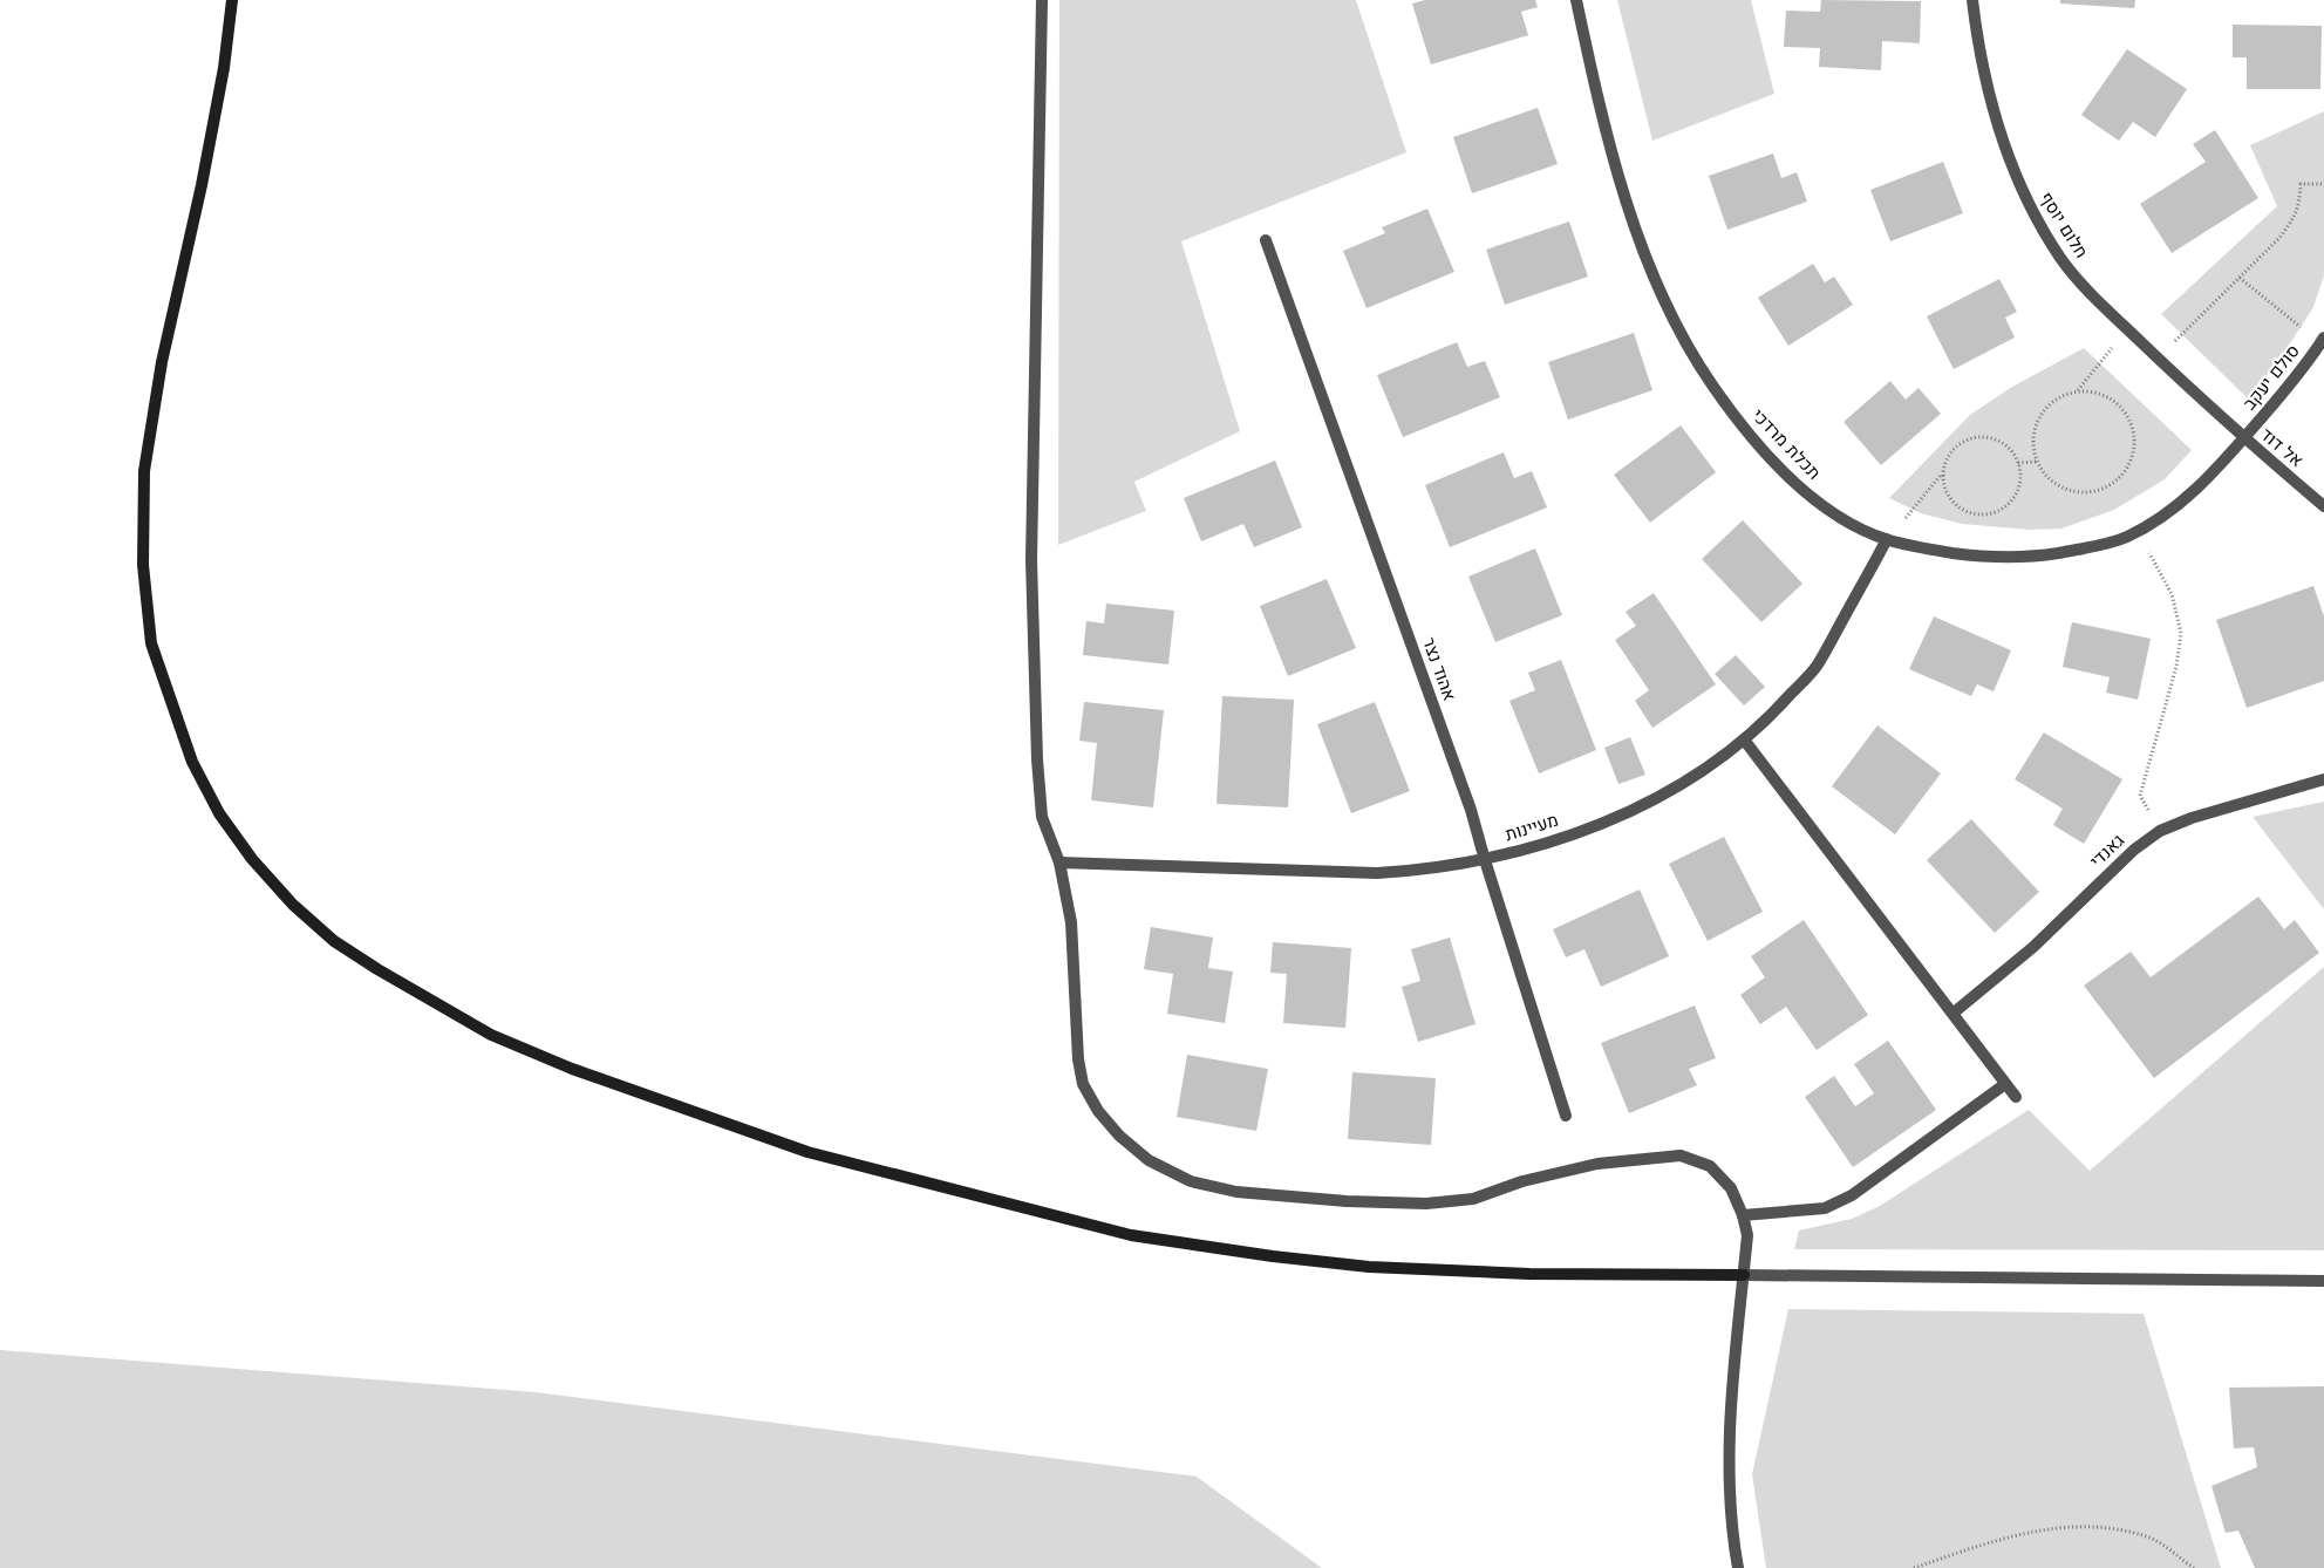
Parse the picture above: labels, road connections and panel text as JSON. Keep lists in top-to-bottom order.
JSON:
{
  "streets": {
    "street": [
      "חלום יוסף",
      "סולם יעקב",
      "תכלת מרדכי",
      "אל דוד",
      "אהוד נצר",
      "מעיינות",
      "גאנדי"
    ]
  },
  "crossings": [
    ["חלום יוסף", "סולם יעקב"],
    ["חלום יוסף", "תכלת מרדכי"],
    ["חלום יוסף", "אל דוד"],
    ["סולם יעקב", "תכלת מרדכי"],
    ["סולם יעקב", "אל דוד"],
    ["תכלת מרדכי", "אל דוד"],
    ["תכלת מרדכי", "מעיינות"],
    ["אהוד נצר", "מעיינות"]
  ]
}
